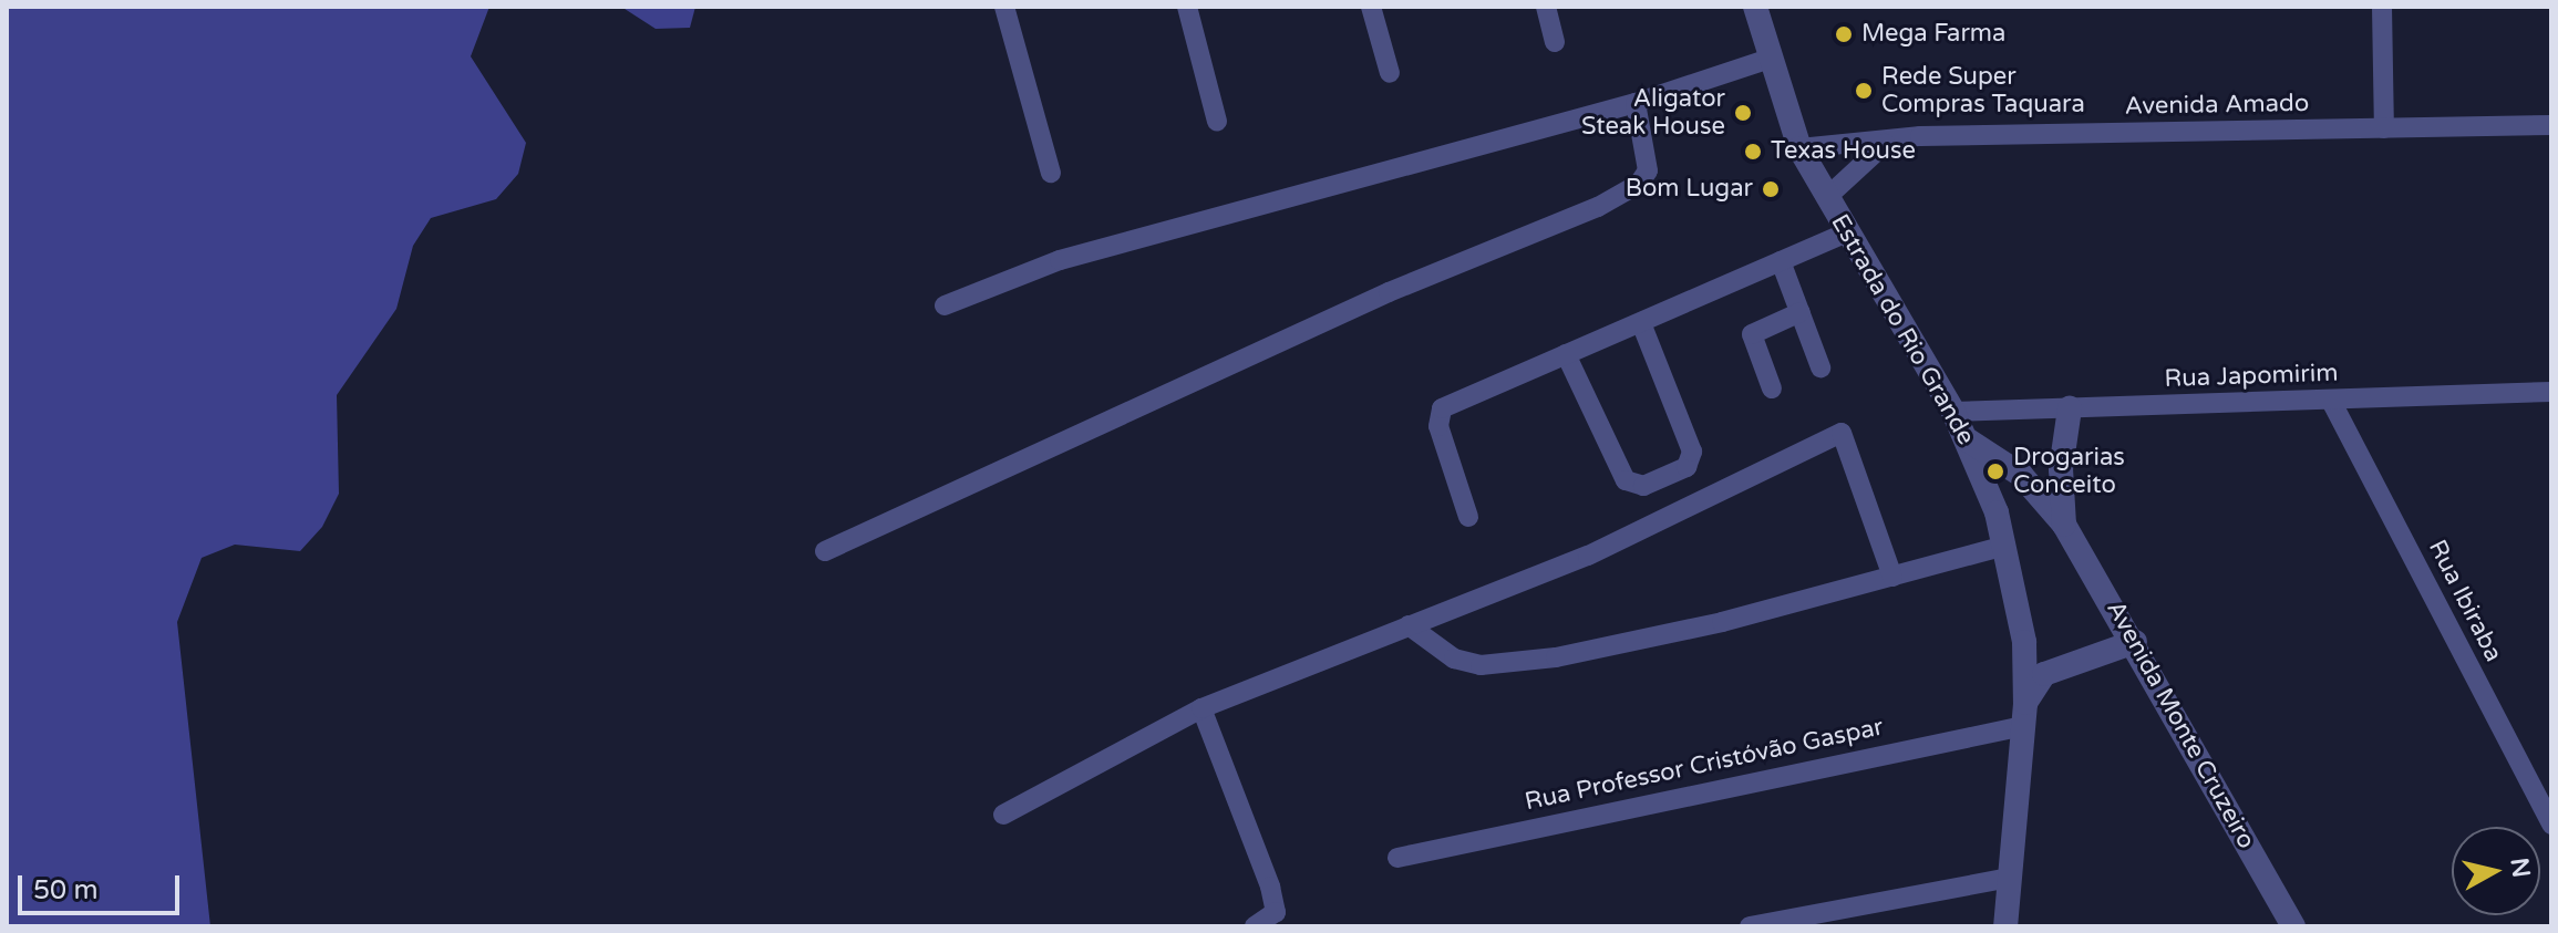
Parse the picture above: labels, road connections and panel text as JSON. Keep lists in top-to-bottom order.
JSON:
{
  "streets": {
    "street": [
      "Avenida Amado",
      "Estrada do Rio Grande",
      "Rua Japomirim",
      "Rua Ibiraba",
      "Avenida Monte Cruzeiro",
      "Rua Professor Cristóvão Gaspar"
    ]
  },
  "crossings": [
    ["Avenida Amado", "Estrada do Rio Grande"],
    ["Estrada do Rio Grande", "Rua Japomirim"],
    ["Estrada do Rio Grande", "Avenida Monte Cruzeiro"],
    ["Rua Japomirim", "Rua Ibiraba"],
    ["Rua Japomirim", "Avenida Monte Cruzeiro"]
  ],
  "places": [
    "Mega Farma",
    "Rede Super Compras Taquara",
    "Aligator Steak House",
    "Texas House",
    "Bom Lugar",
    "Drogarias Conceito"
  ],
  "scale_bar": "50 m",
  "north": "right"
}
